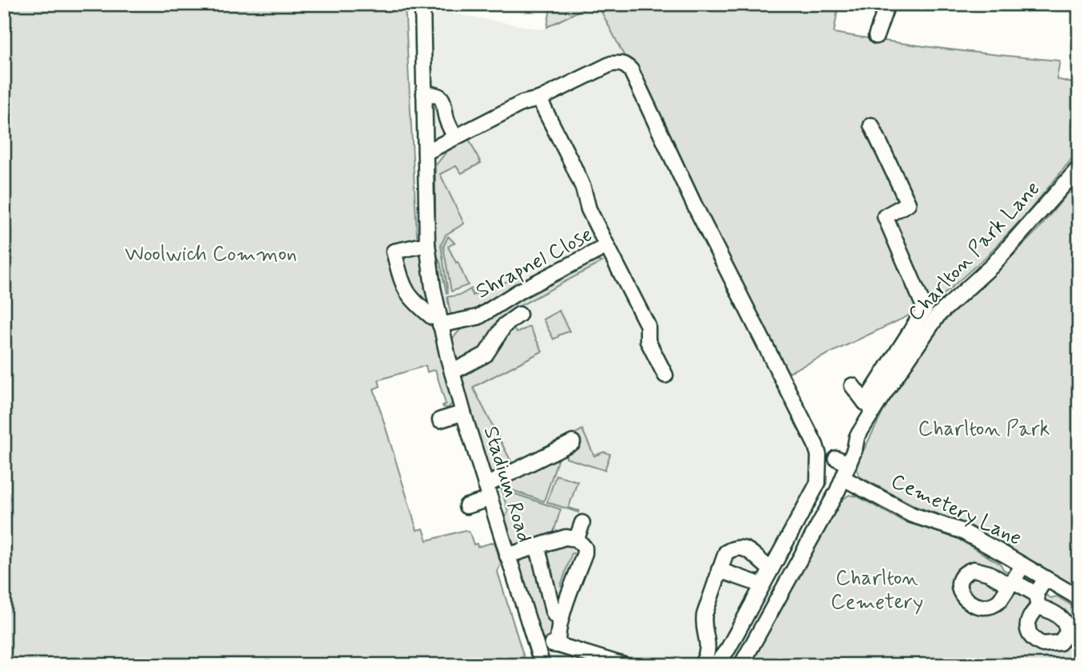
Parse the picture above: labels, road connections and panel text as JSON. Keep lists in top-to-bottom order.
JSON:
{
  "streets": {
    "street": [
      "Charlton Park Lane",
      "Shrapnel Close",
      "Stadium Road",
      "Cemetery Lane"
    ]
  },
  "crossings": [
    ["Charlton Park Lane", "Cemetery Lane"],
    ["Shrapnel Close", "Stadium Road"]
  ],
  "parks": ["Woolwich Common", "Charlton Park", "Charlton Cemetery"]
}
